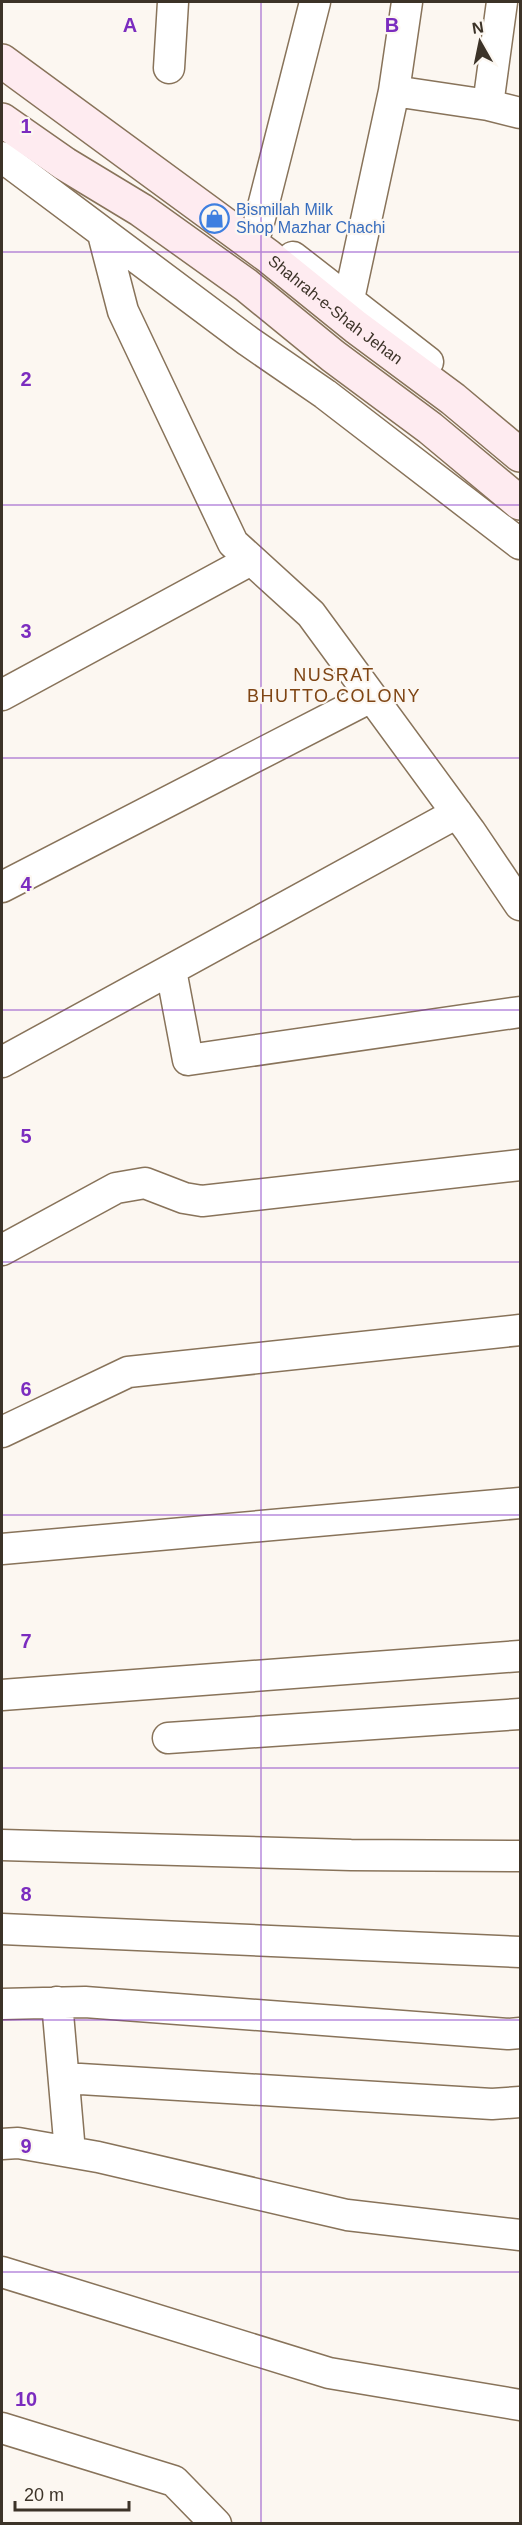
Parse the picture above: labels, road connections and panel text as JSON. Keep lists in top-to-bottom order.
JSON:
{
  "streets": {
    "main road": ["Shahrah-e-Shah Jehan"]
  },
  "districts": ["NUSRAT BHUTTO COLONY"],
  "places": {
    "shop": ["Bismillah Milk Shop Mazhar Chachi"]
  },
  "scale_bar": "20 m",
  "north": "top",
  "grid": {
    "columns": ["A", "B"],
    "rows": [
      "1",
      "2",
      "3",
      "4",
      "5",
      "6",
      "7",
      "8",
      "9",
      "10"
    ]
  }
}
